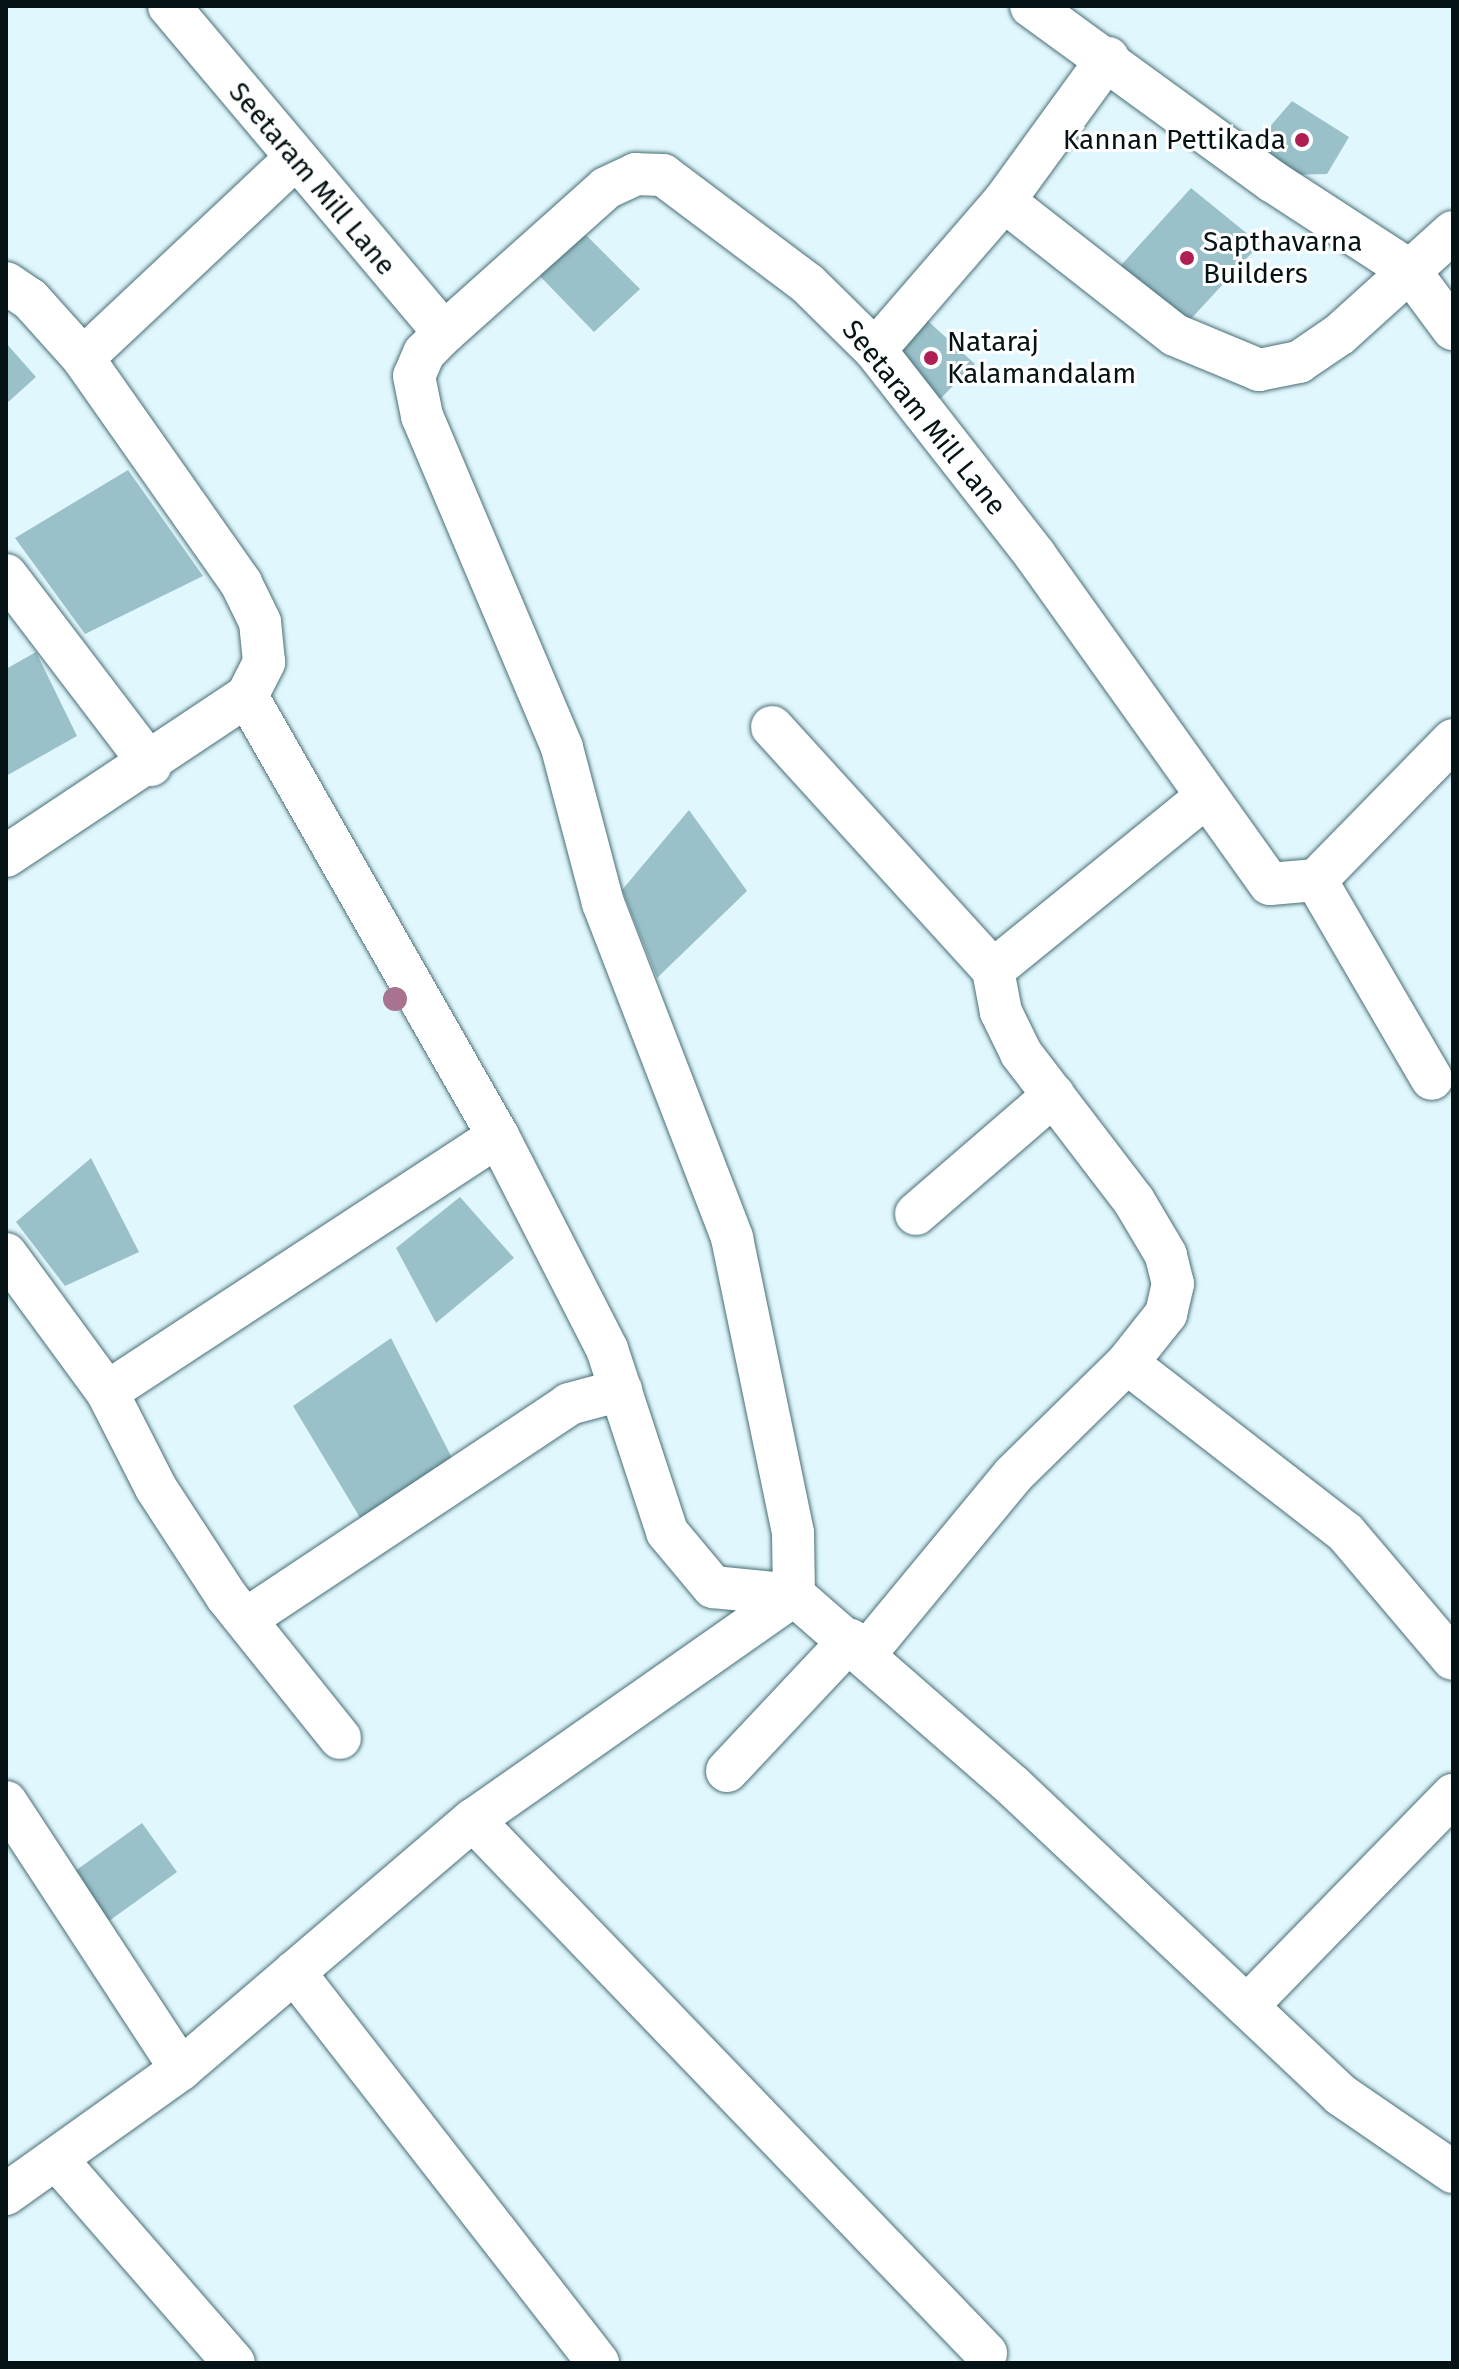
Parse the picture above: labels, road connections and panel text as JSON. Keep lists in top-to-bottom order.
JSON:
{
  "streets": {
    "street": ["Seetaram Mill Lane"]
  },
  "places": ["Kannan Pettikada", "Sapthavarna Builders", "Nataraj Kalamandalam"]
}
